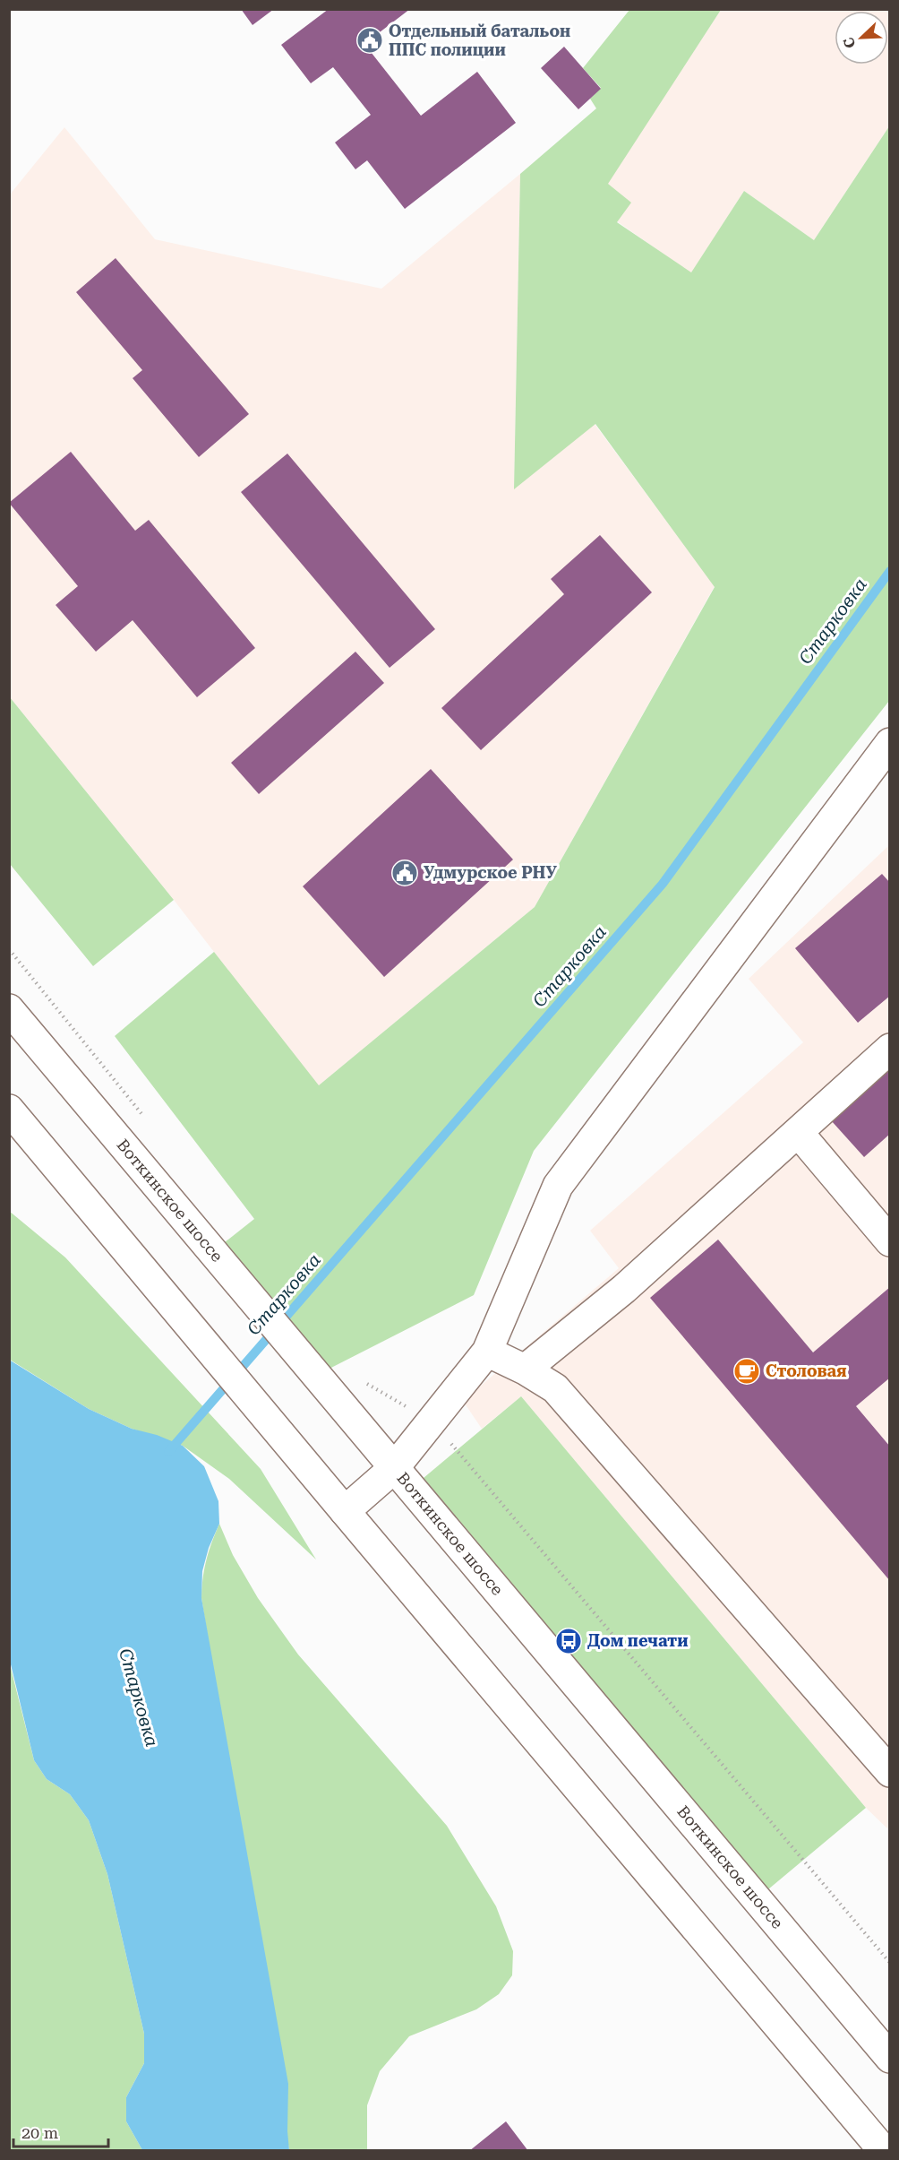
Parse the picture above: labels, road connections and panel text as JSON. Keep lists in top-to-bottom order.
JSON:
{
  "streets": {
    "main road": ["Воткинское шоссе"]
  },
  "water": ["Старковка"],
  "places": {
    "public building": ["Отдельный батальон ППС полиции", "Удмурское РНУ"],
    "cafe": ["Столовая"],
    "bus stop": ["Дом печати"]
  },
  "scale_bar": "20 m",
  "north": "bottom left"
}
